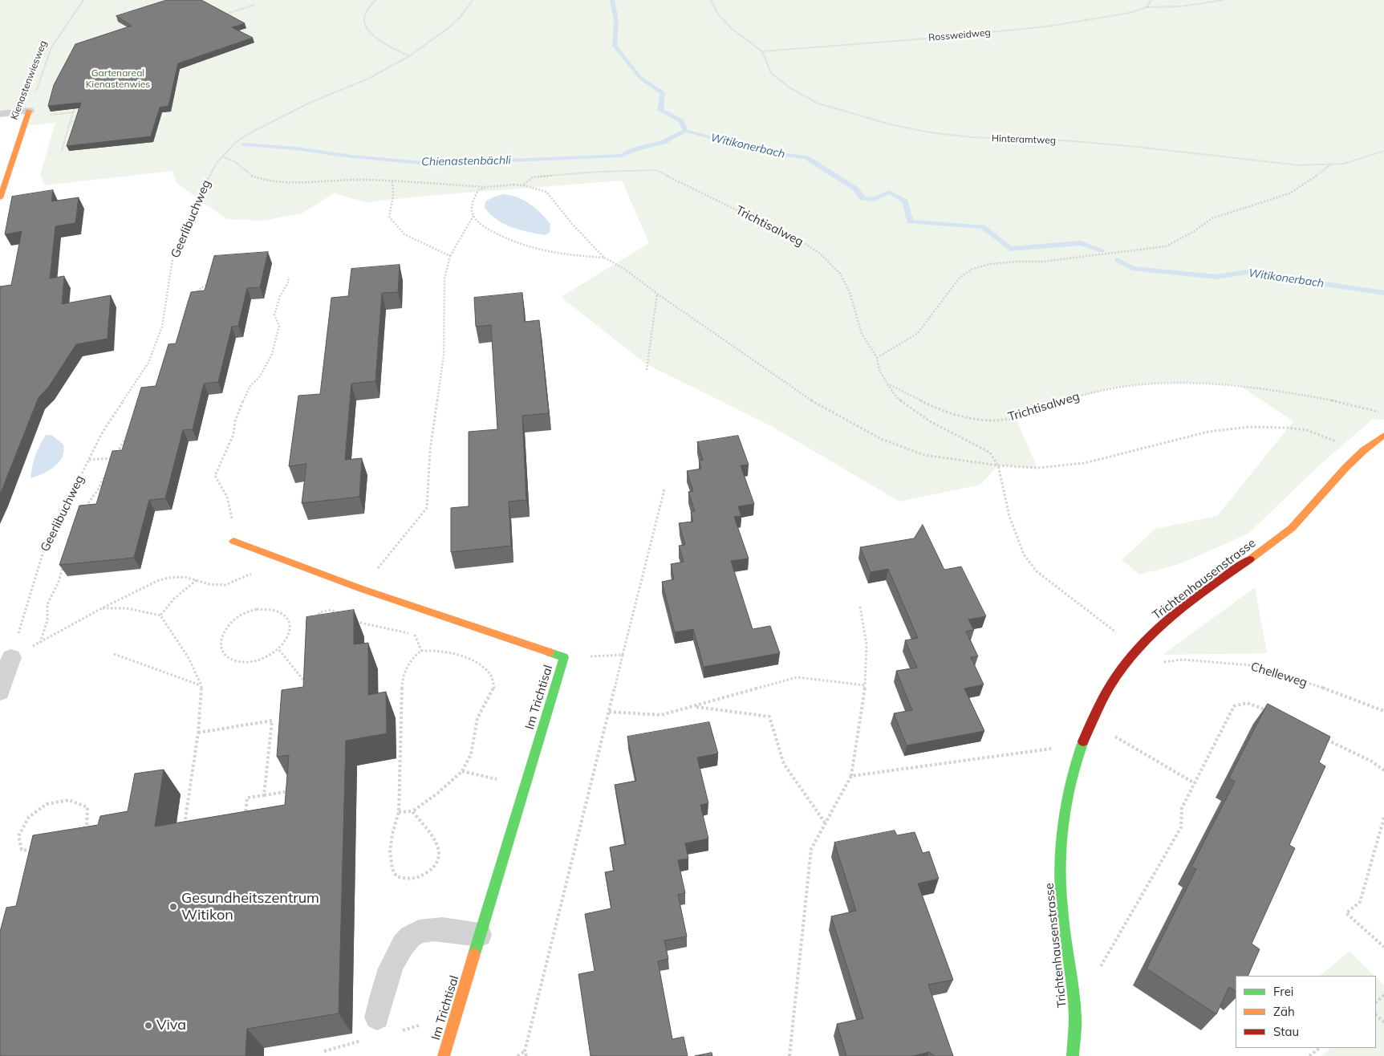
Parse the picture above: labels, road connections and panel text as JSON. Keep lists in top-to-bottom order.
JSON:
{
  "streets": {
    "street": ["Kienastenwiesweg", "Trichtenhausenstrasse", "Im Trichtisal"],
    "path": [
      "Rossweidweg",
      "Hinteramtweg",
      "Geerlibuchweg",
      "Trichtisalweg",
      "Chelleweg"
    ]
  },
  "crossings": [
    ["Rossweidweg", "Hinteramtweg"],
    ["Trichtenhausenstrasse", "Chelleweg"]
  ],
  "water": ["Witikonerbach", "Chienastenbächli"],
  "parks": ["Gartenareal Kienastenwies"],
  "places": ["Gesundheitszentrum Witikon", "Viva"],
  "legend": ["Frei", "Zäh", "Stau"]
}
